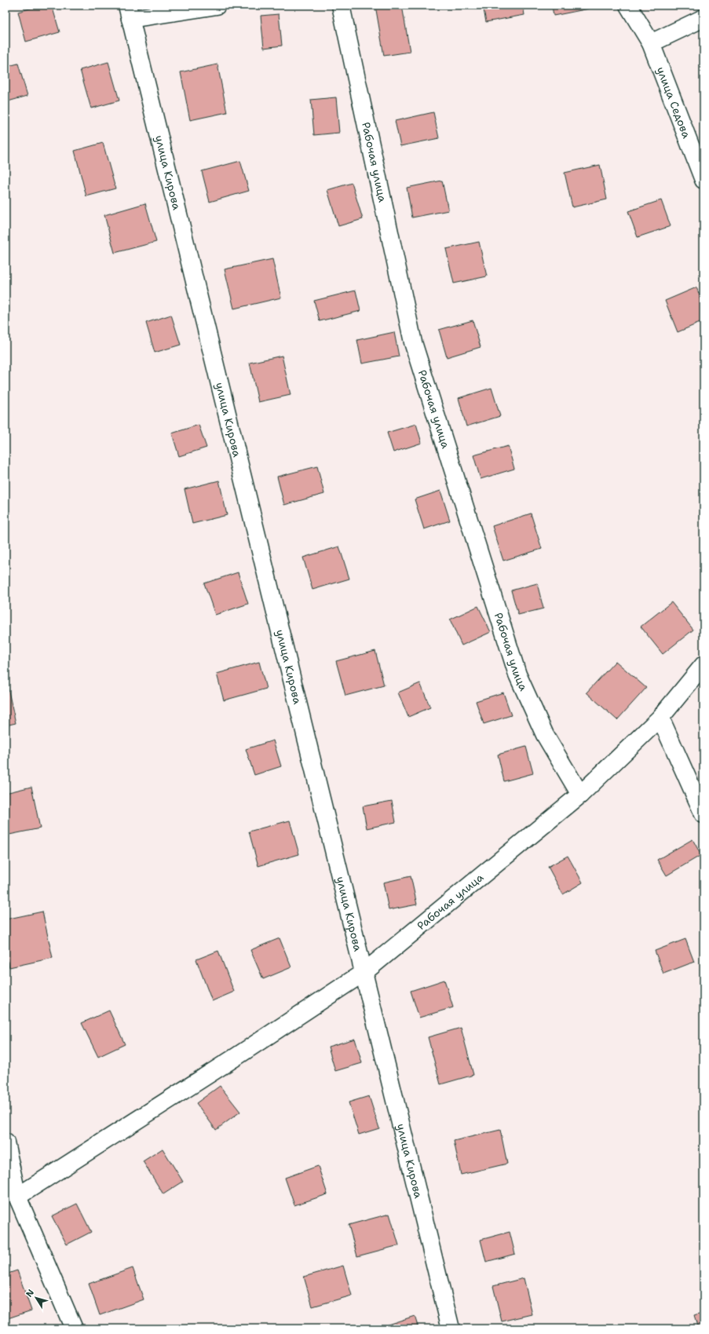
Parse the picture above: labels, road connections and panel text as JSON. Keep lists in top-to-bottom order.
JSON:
{
  "streets": {
    "street": ["улица Седова", "Рабочая улица", "улица Кирова"]
  },
  "crossings": [
    ["Рабочая улица", "улица Кирова"]
  ],
  "north": "top left"
}
